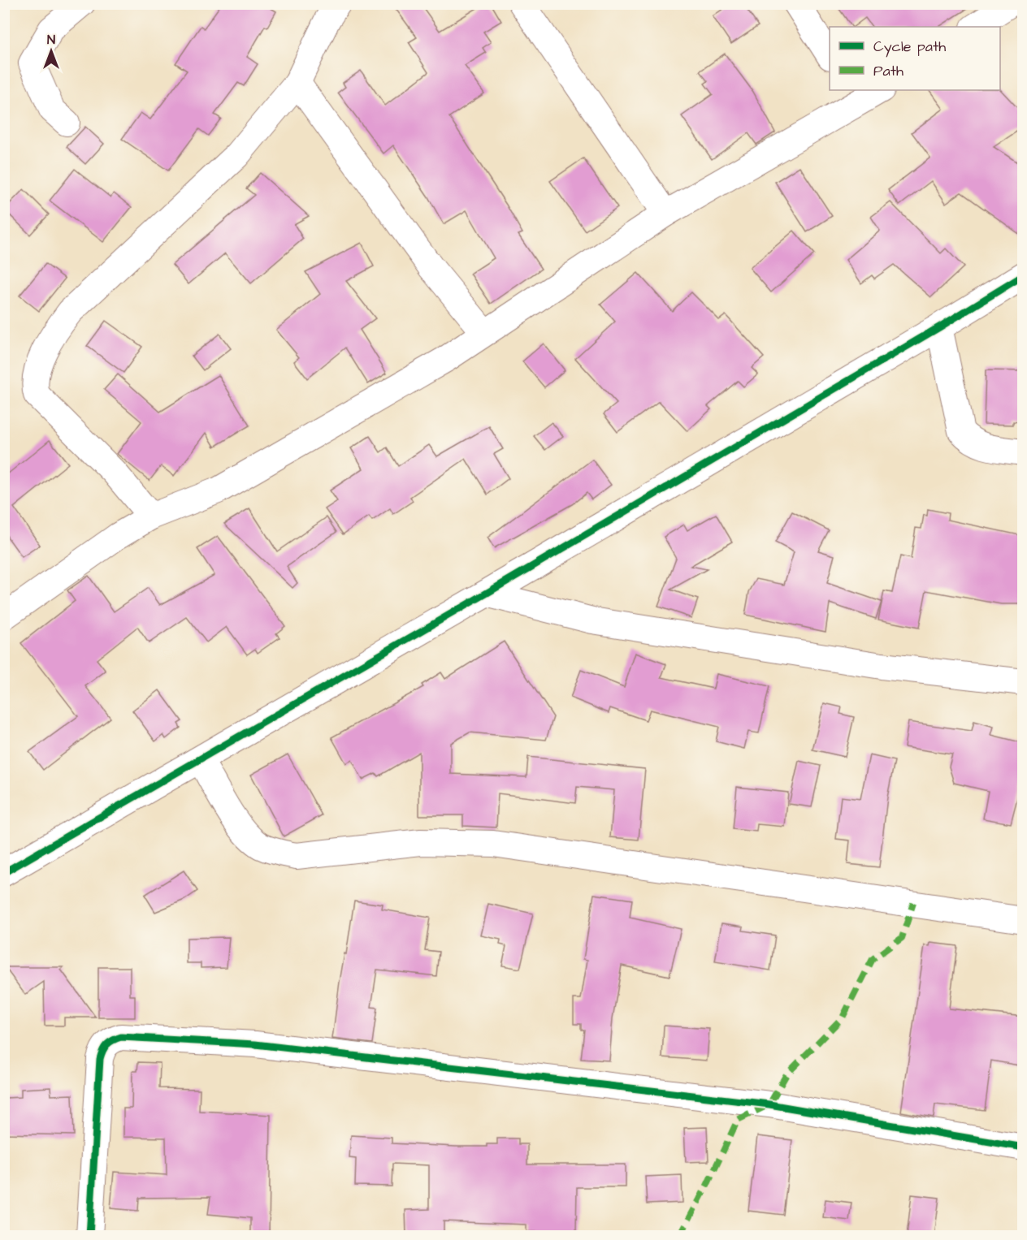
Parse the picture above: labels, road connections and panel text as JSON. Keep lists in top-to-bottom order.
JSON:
{
  "legend": ["Cycle path", "Path"],
  "north": "top"
}
